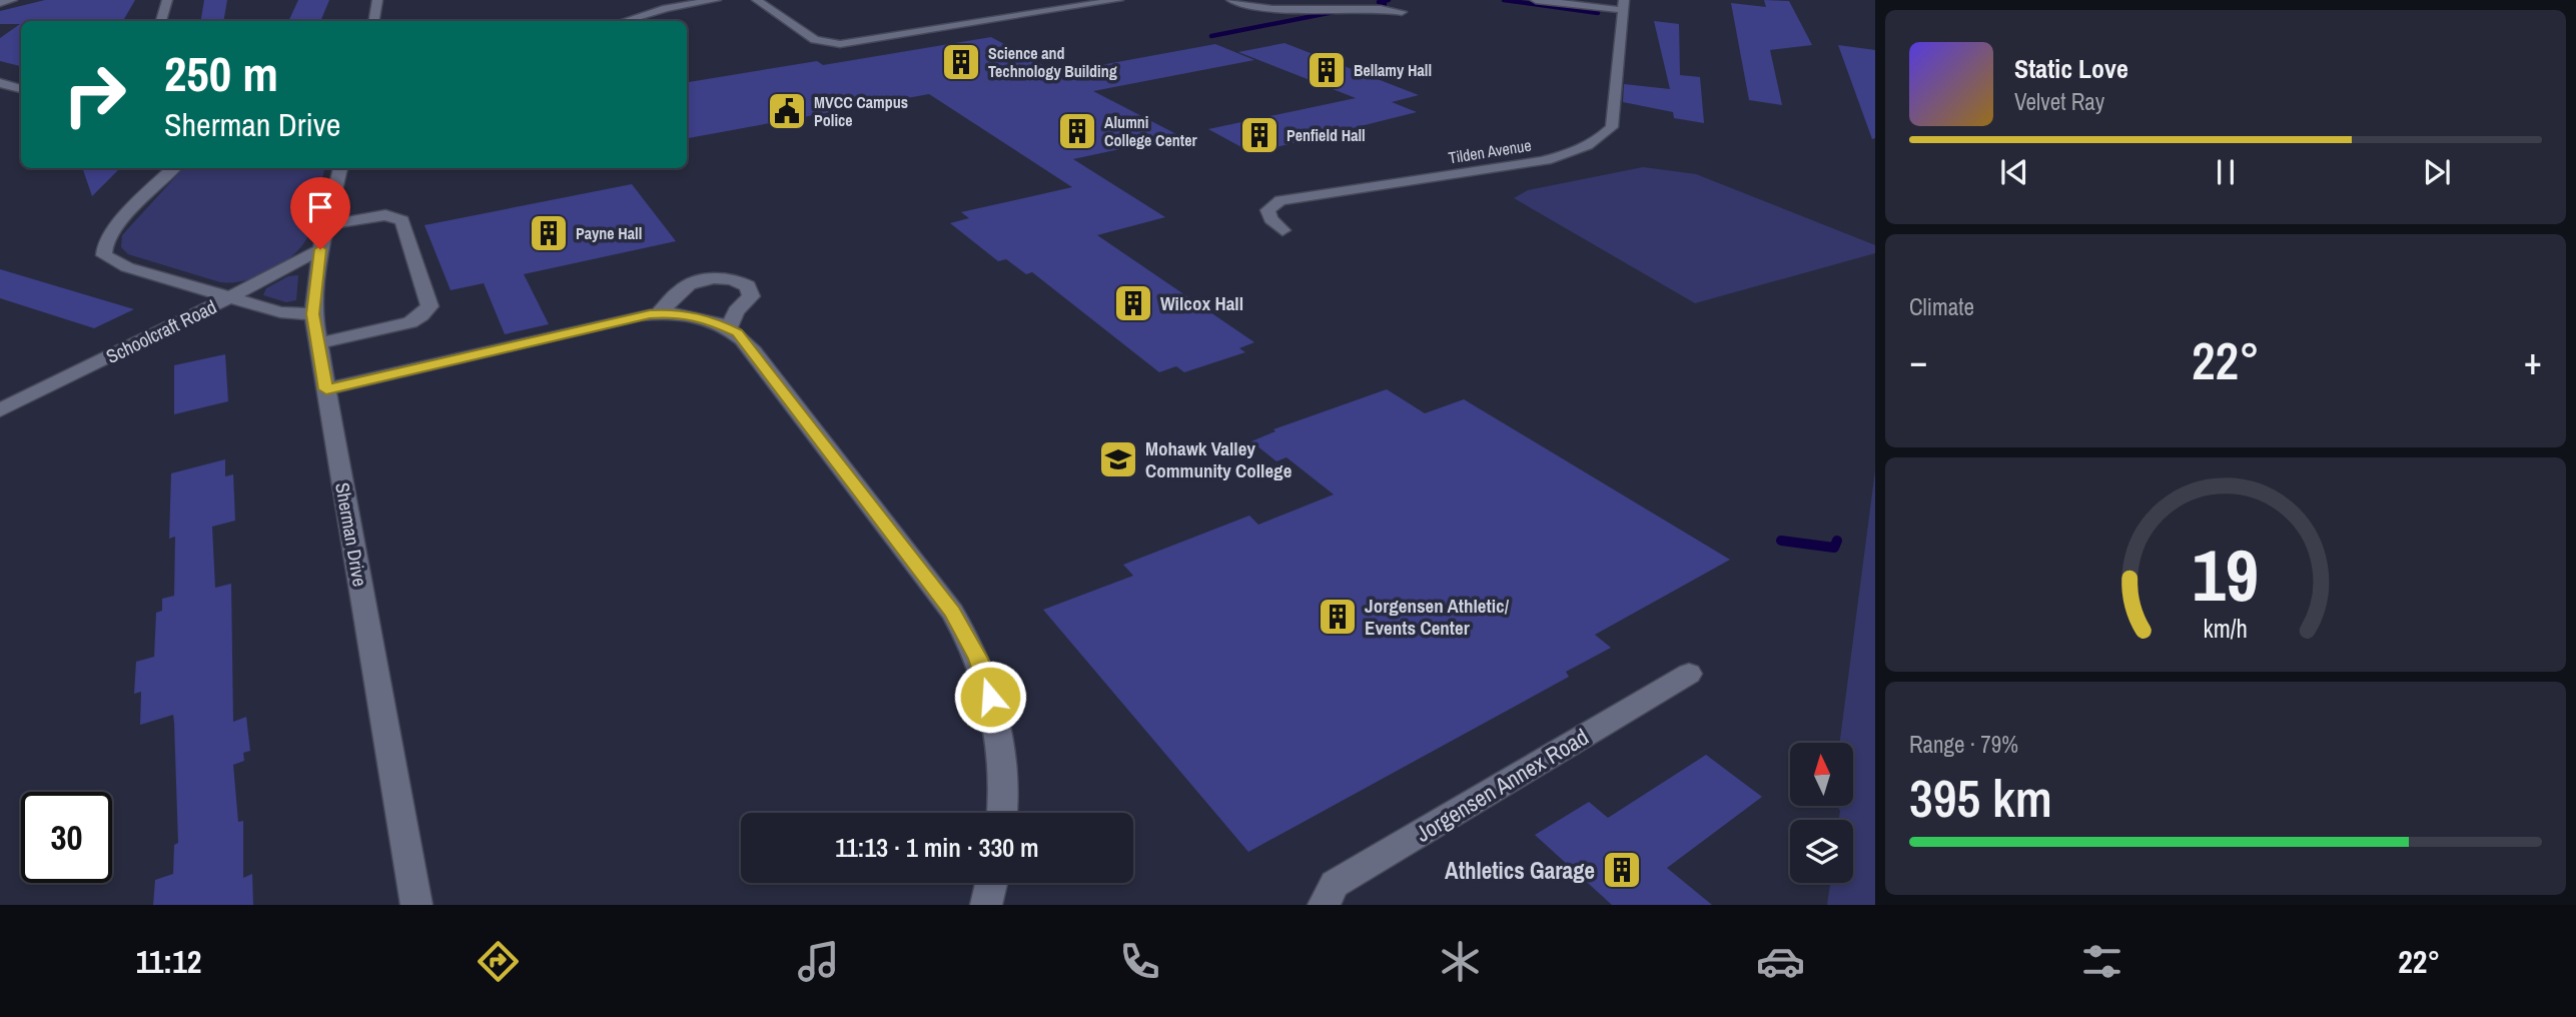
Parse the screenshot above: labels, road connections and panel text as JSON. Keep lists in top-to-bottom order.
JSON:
{
  "streets": {
    "street": [
      "Tilden Avenue",
      "Schoolcraft Road",
      "Sherman Drive",
      "Jorgensen Annex Road"
    ]
  },
  "crossings": [
    ["Schoolcraft Road", "Sherman Drive"]
  ],
  "places": {
    "building": [
      "Science and Technology Building",
      "Bellamy Hall",
      "Alumni College Center",
      "Penfield Hall",
      "Payne Hall",
      "Wilcox Hall",
      "Jorgensen Athletic/ Events Center",
      "Athletics Garage"
    ],
    "public building": ["MVCC Campus Police"],
    "school or university": ["Mohawk Valley Community College"]
  },
  "north": "top",
  "page": {
    "turn": ["250 m", "Sherman Drive"],
    "song": ["Static Love", "Velvet Ray"],
    "tile": [
      "Climate",
      ["Range · 79%", "395 km"]
    ],
    "heat": ["−", "22°", "+"],
    "limit": "30",
    "trip": "11:13 · 1 min · 330 m",
    "tabs": ["11:12", "22°"],
    "gauge": ["19", "km/h"]
  }
}
